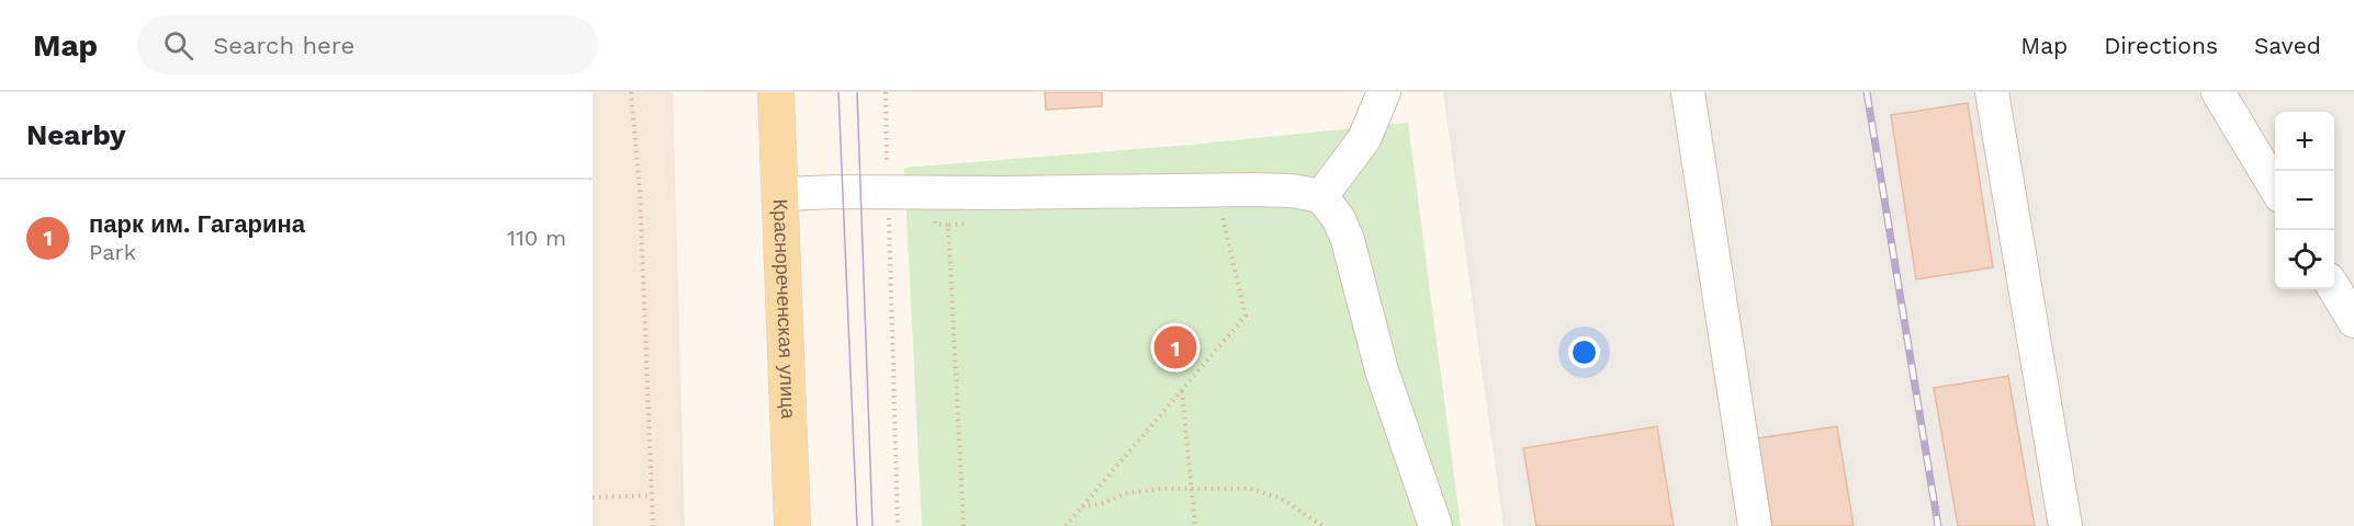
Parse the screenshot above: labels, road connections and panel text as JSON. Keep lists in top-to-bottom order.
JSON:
{
  "streets": {
    "main road": ["Краснореченская улица"]
  },
  "page": {
    "header": "Map",
    "search": "Search here",
    "nav": ["Map", "Directions", "Saved"],
    "heading": "Nearby",
    "map_buttons": ["+", "−"],
    "list": [
      {
        "mark": "1",
        "name": "парк им. Гагарина",
        "note": "Park",
        "value": "110 m"
      }
    ],
    "pins": "1"
  }
}
